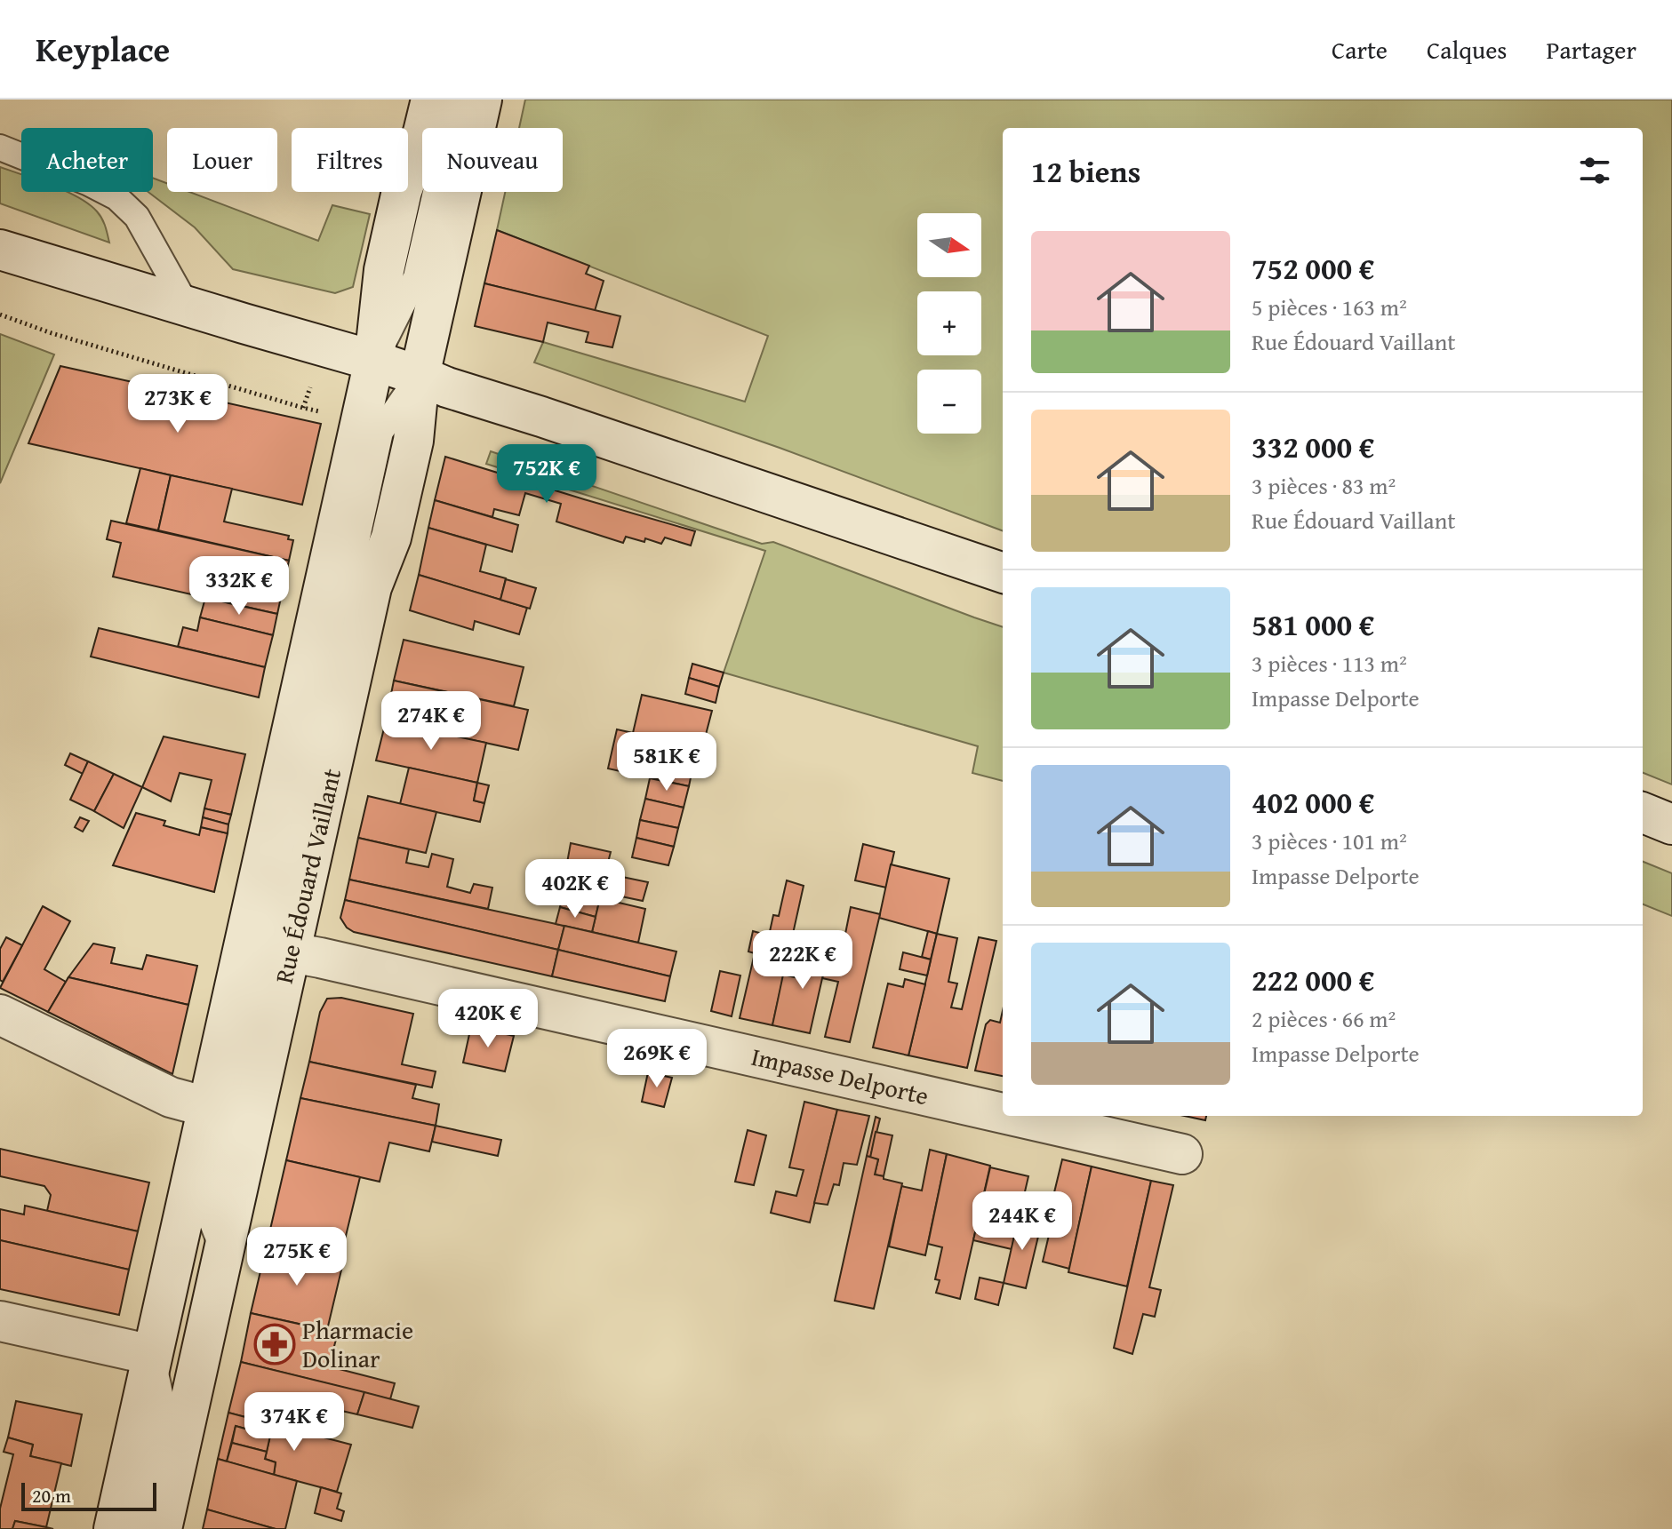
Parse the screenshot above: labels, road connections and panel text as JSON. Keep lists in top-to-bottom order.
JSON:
{
  "streets": {
    "main road": ["Rue Édouard Vaillant", "Impasse Delporte"]
  },
  "crossings": [
    ["Rue Édouard Vaillant", "Impasse Delporte"]
  ],
  "places": {
    "pharmacy": ["Pharmacie Dolinar"]
  },
  "scale_bar": "20 m",
  "north": "right",
  "page": {
    "header": "Keyplace",
    "nav": ["Carte", "Calques", "Partager"],
    "chip": [
      "Acheter",
      "Louer",
      "Filtres",
      "Nouveau"
    ],
    "heading": "12 biens",
    "map_buttons": ["+", "−"],
    "list": [
      {
        "name": "752 000 €",
        "note": "5 pièces · 163 m² · Rue Édouard Vaillant"
      },
      {
        "name": "332 000 €",
        "note": "3 pièces · 83 m² · Rue Édouard Vaillant"
      },
      {
        "name": "581 000 €",
        "note": "3 pièces · 113 m² · Impasse Delporte"
      },
      {
        "name": "402 000 €",
        "note": "3 pièces · 101 m² · Impasse Delporte"
      },
      {
        "name": "222 000 €",
        "note": "2 pièces · 66 m² · Impasse Delporte"
      }
    ],
    "price": [
      "273K €",
      "752K €",
      "332K €",
      "274K €",
      "581K €",
      "402K €",
      "222K €",
      "420K €",
      "269K €",
      "244K €",
      "275K €",
      "374K €"
    ],
    "scale": "20 m"
  }
}
